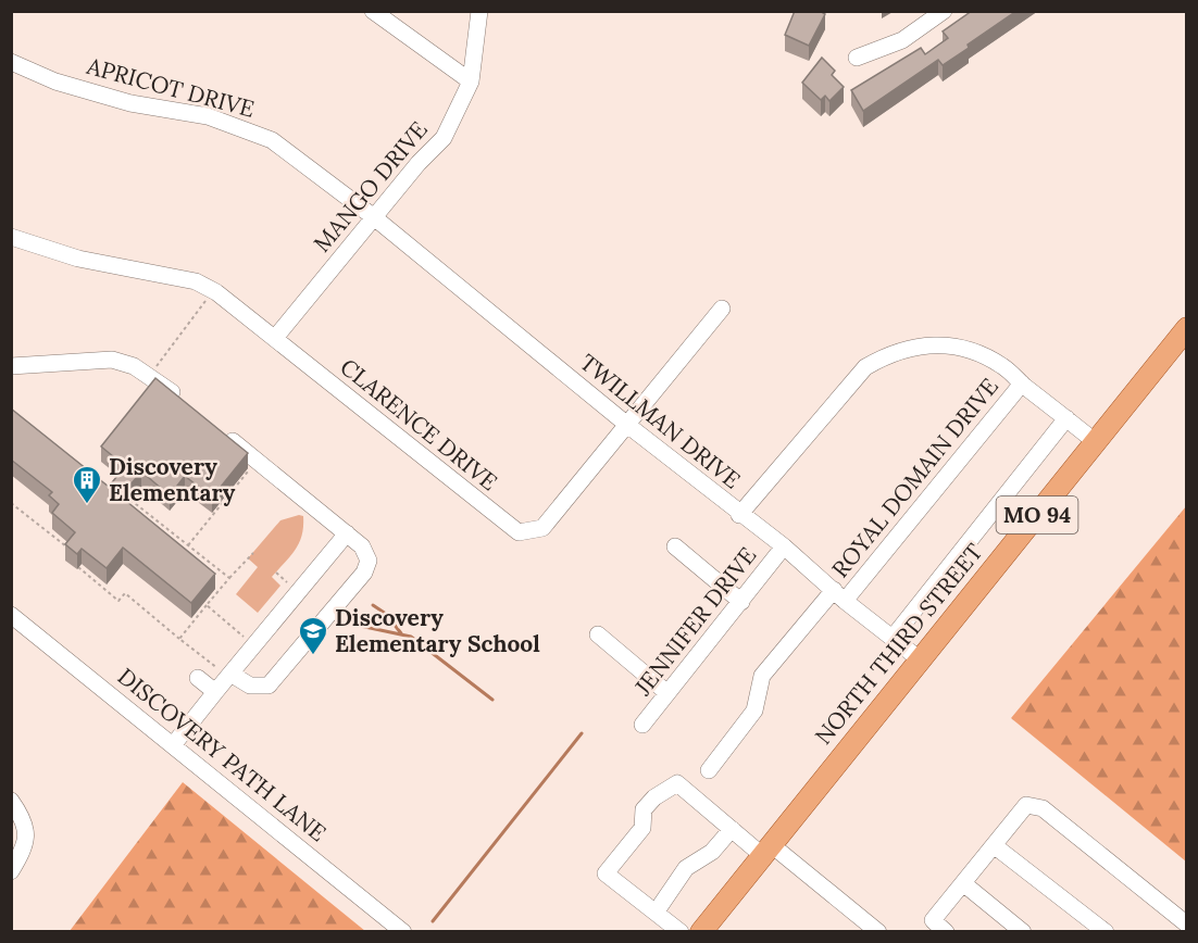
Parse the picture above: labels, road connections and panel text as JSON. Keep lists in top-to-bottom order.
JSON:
{
  "streets": {
    "main road": ["MO 94", "NORTH THIRD STREET"],
    "street": [
      "APRICOT DRIVE",
      "MANGO DRIVE",
      "TWILLMAN DRIVE",
      "CLARENCE DRIVE",
      "ROYAL DOMAIN DRIVE",
      "JENNIFER DRIVE",
      "DISCOVERY PATH LANE"
    ]
  },
  "crossings": [
    ["APRICOT DRIVE", "MANGO DRIVE"],
    ["APRICOT DRIVE", "TWILLMAN DRIVE"],
    ["MANGO DRIVE", "TWILLMAN DRIVE"],
    ["MANGO DRIVE", "CLARENCE DRIVE"],
    ["TWILLMAN DRIVE", "CLARENCE DRIVE"],
    ["TWILLMAN DRIVE", "ROYAL DOMAIN DRIVE"],
    ["TWILLMAN DRIVE", "JENNIFER DRIVE"],
    ["TWILLMAN DRIVE", "NORTH THIRD STREET"]
  ],
  "places": {
    "building": ["Discovery Elementary"],
    "school or university": ["Discovery Elementary School"]
  }
}
